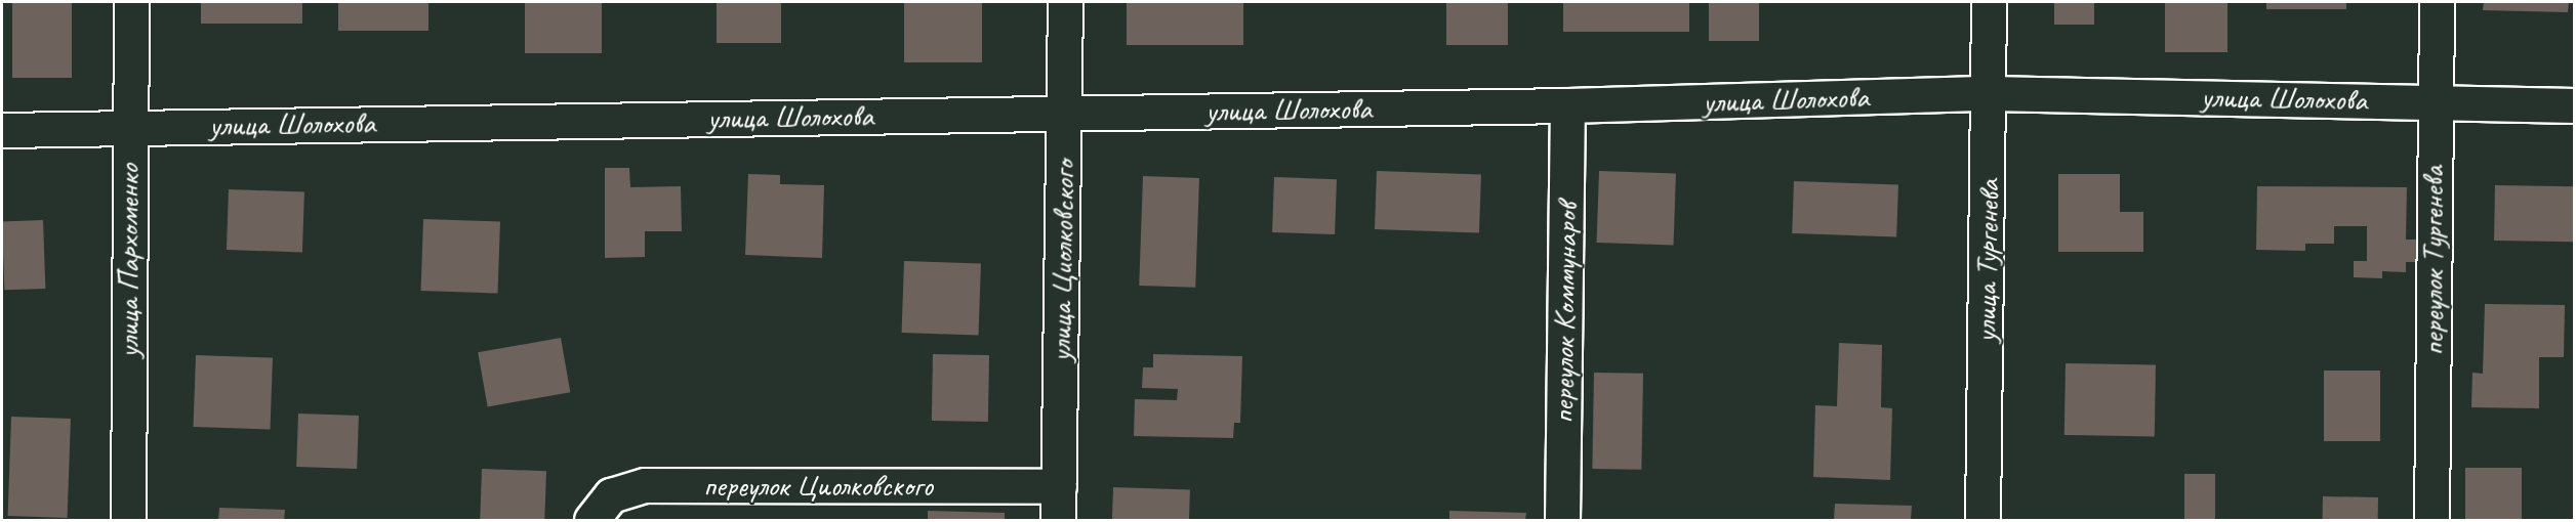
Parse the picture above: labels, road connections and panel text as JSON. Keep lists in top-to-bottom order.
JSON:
{
  "streets": {
    "street": [
      "улица Шолохова",
      "улица Пархоменко",
      "улица Циолковского",
      "улица Тургенева",
      "переулок Тургенева",
      "переулок Коммунаров",
      "переулок Циолковского"
    ]
  },
  "crossings": [
    ["улица Шолохова", "улица Пархоменко"],
    ["улица Шолохова", "улица Циолковского"],
    ["улица Шолохова", "улица Тургенева"],
    ["улица Шолохова", "переулок Тургенева"],
    ["улица Шолохова", "переулок Коммунаров"],
    ["улица Циолковского", "переулок Циолковского"]
  ]
}
